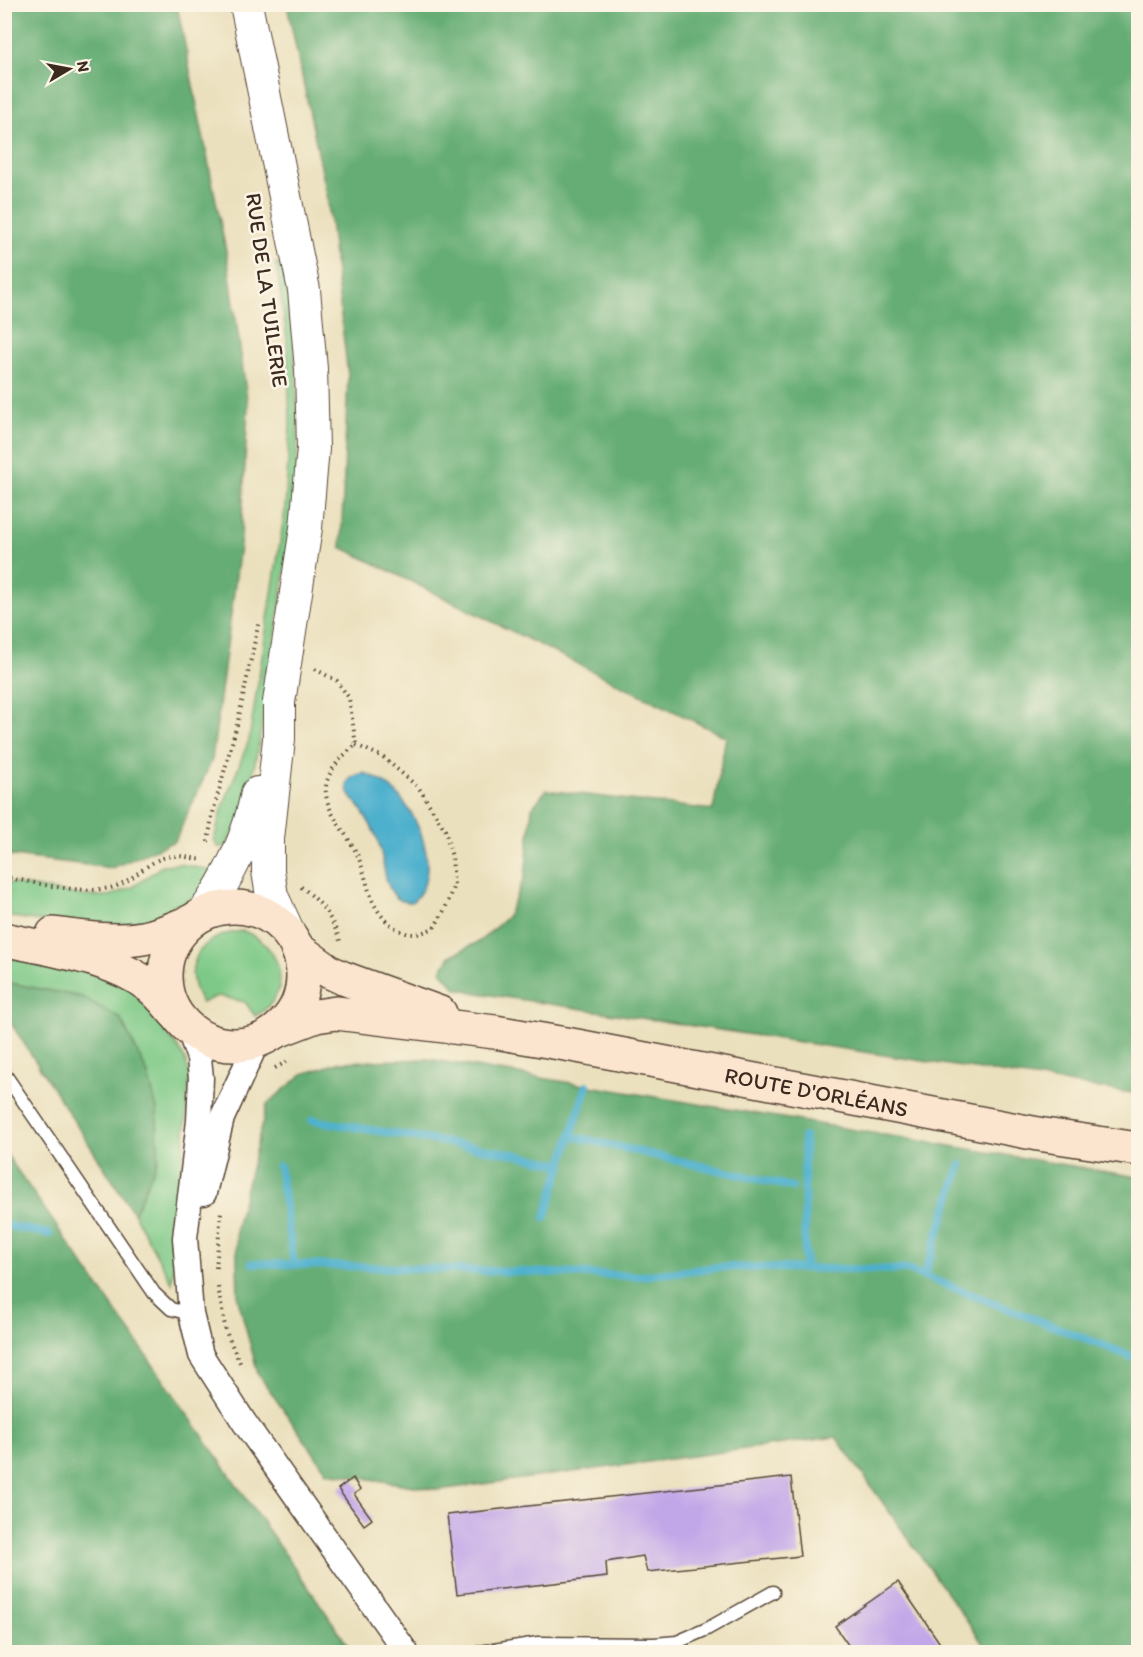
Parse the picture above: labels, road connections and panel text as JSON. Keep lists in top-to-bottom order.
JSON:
{
  "streets": {
    "main road": ["ROUTE D'ORLÉANS"],
    "street": ["RUE DE LA TUILERIE"]
  },
  "north": "right"
}
